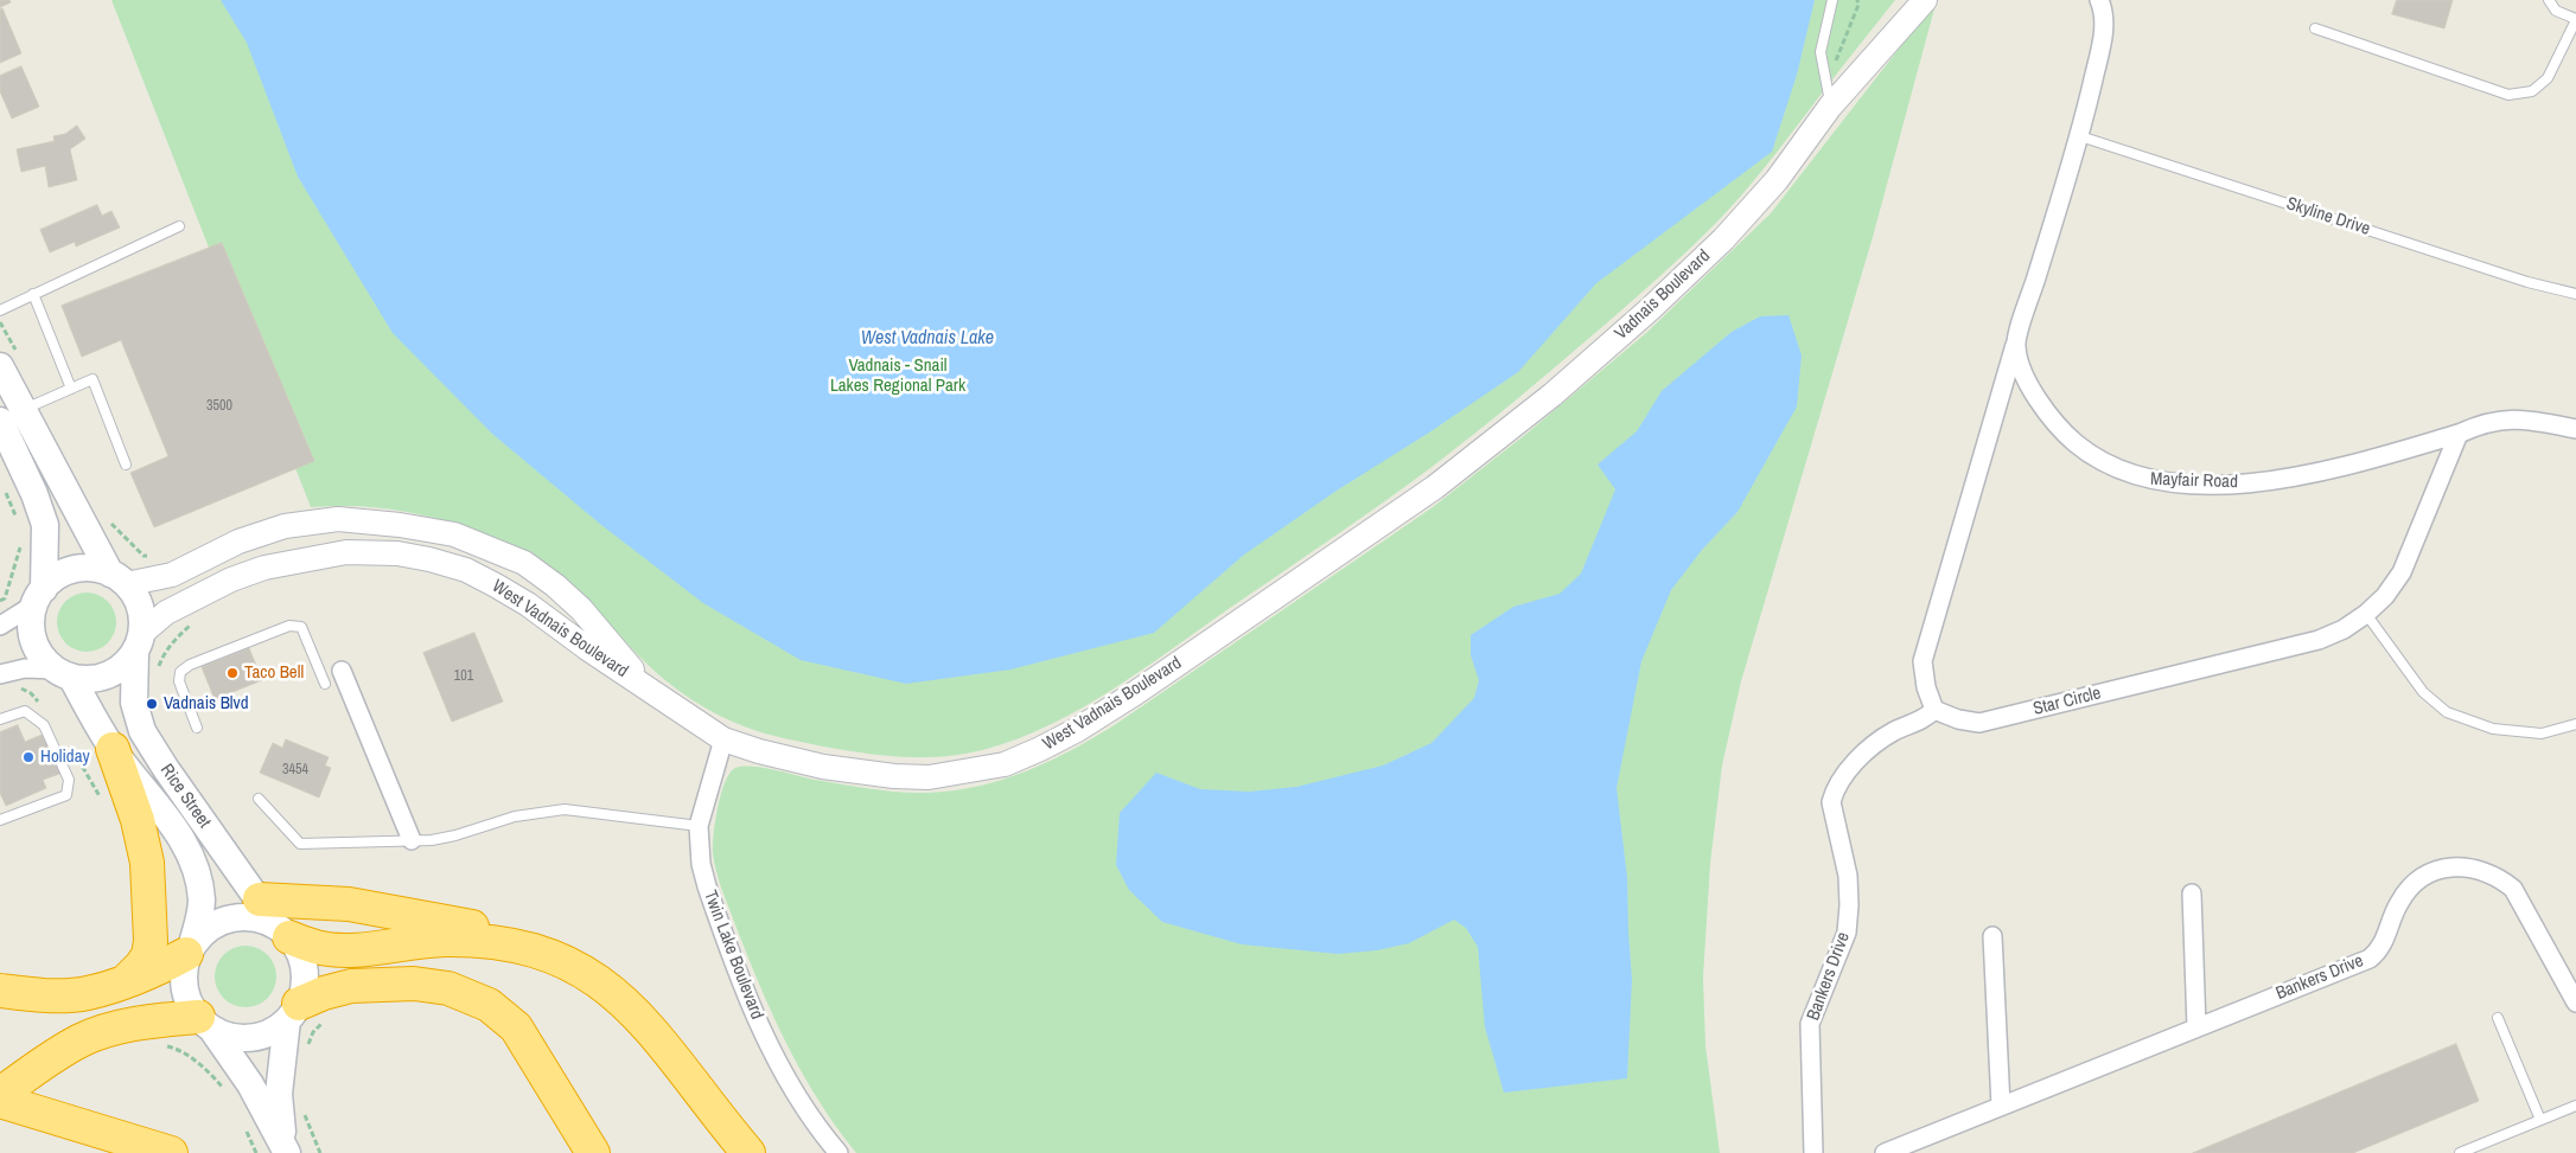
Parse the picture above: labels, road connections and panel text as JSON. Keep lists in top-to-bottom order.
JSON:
{
  "streets": {
    "main road": ["Rice Street"],
    "street": [
      "Vadnais Boulevard",
      "Mayfair Road",
      "West Vadnais Boulevard",
      "Star Circle",
      "Twin Lake Boulevard",
      "Bankers Drive"
    ],
    "lane": ["Skyline Drive"]
  },
  "crossings": [
    ["Vadnais Boulevard", "West Vadnais Boulevard"],
    ["Mayfair Road", "Star Circle"],
    ["West Vadnais Boulevard", "Rice Street"],
    ["West Vadnais Boulevard", "Twin Lake Boulevard"],
    ["Star Circle", "Bankers Drive"]
  ],
  "water": ["West Vadnais Lake"],
  "parks": ["Vadnais - Snail Lakes Regional Park"],
  "places": ["Taco Bell", "Vadnais Blvd", "Holiday"],
  "house_numbers": ["3500", "101", "3454"]
}
